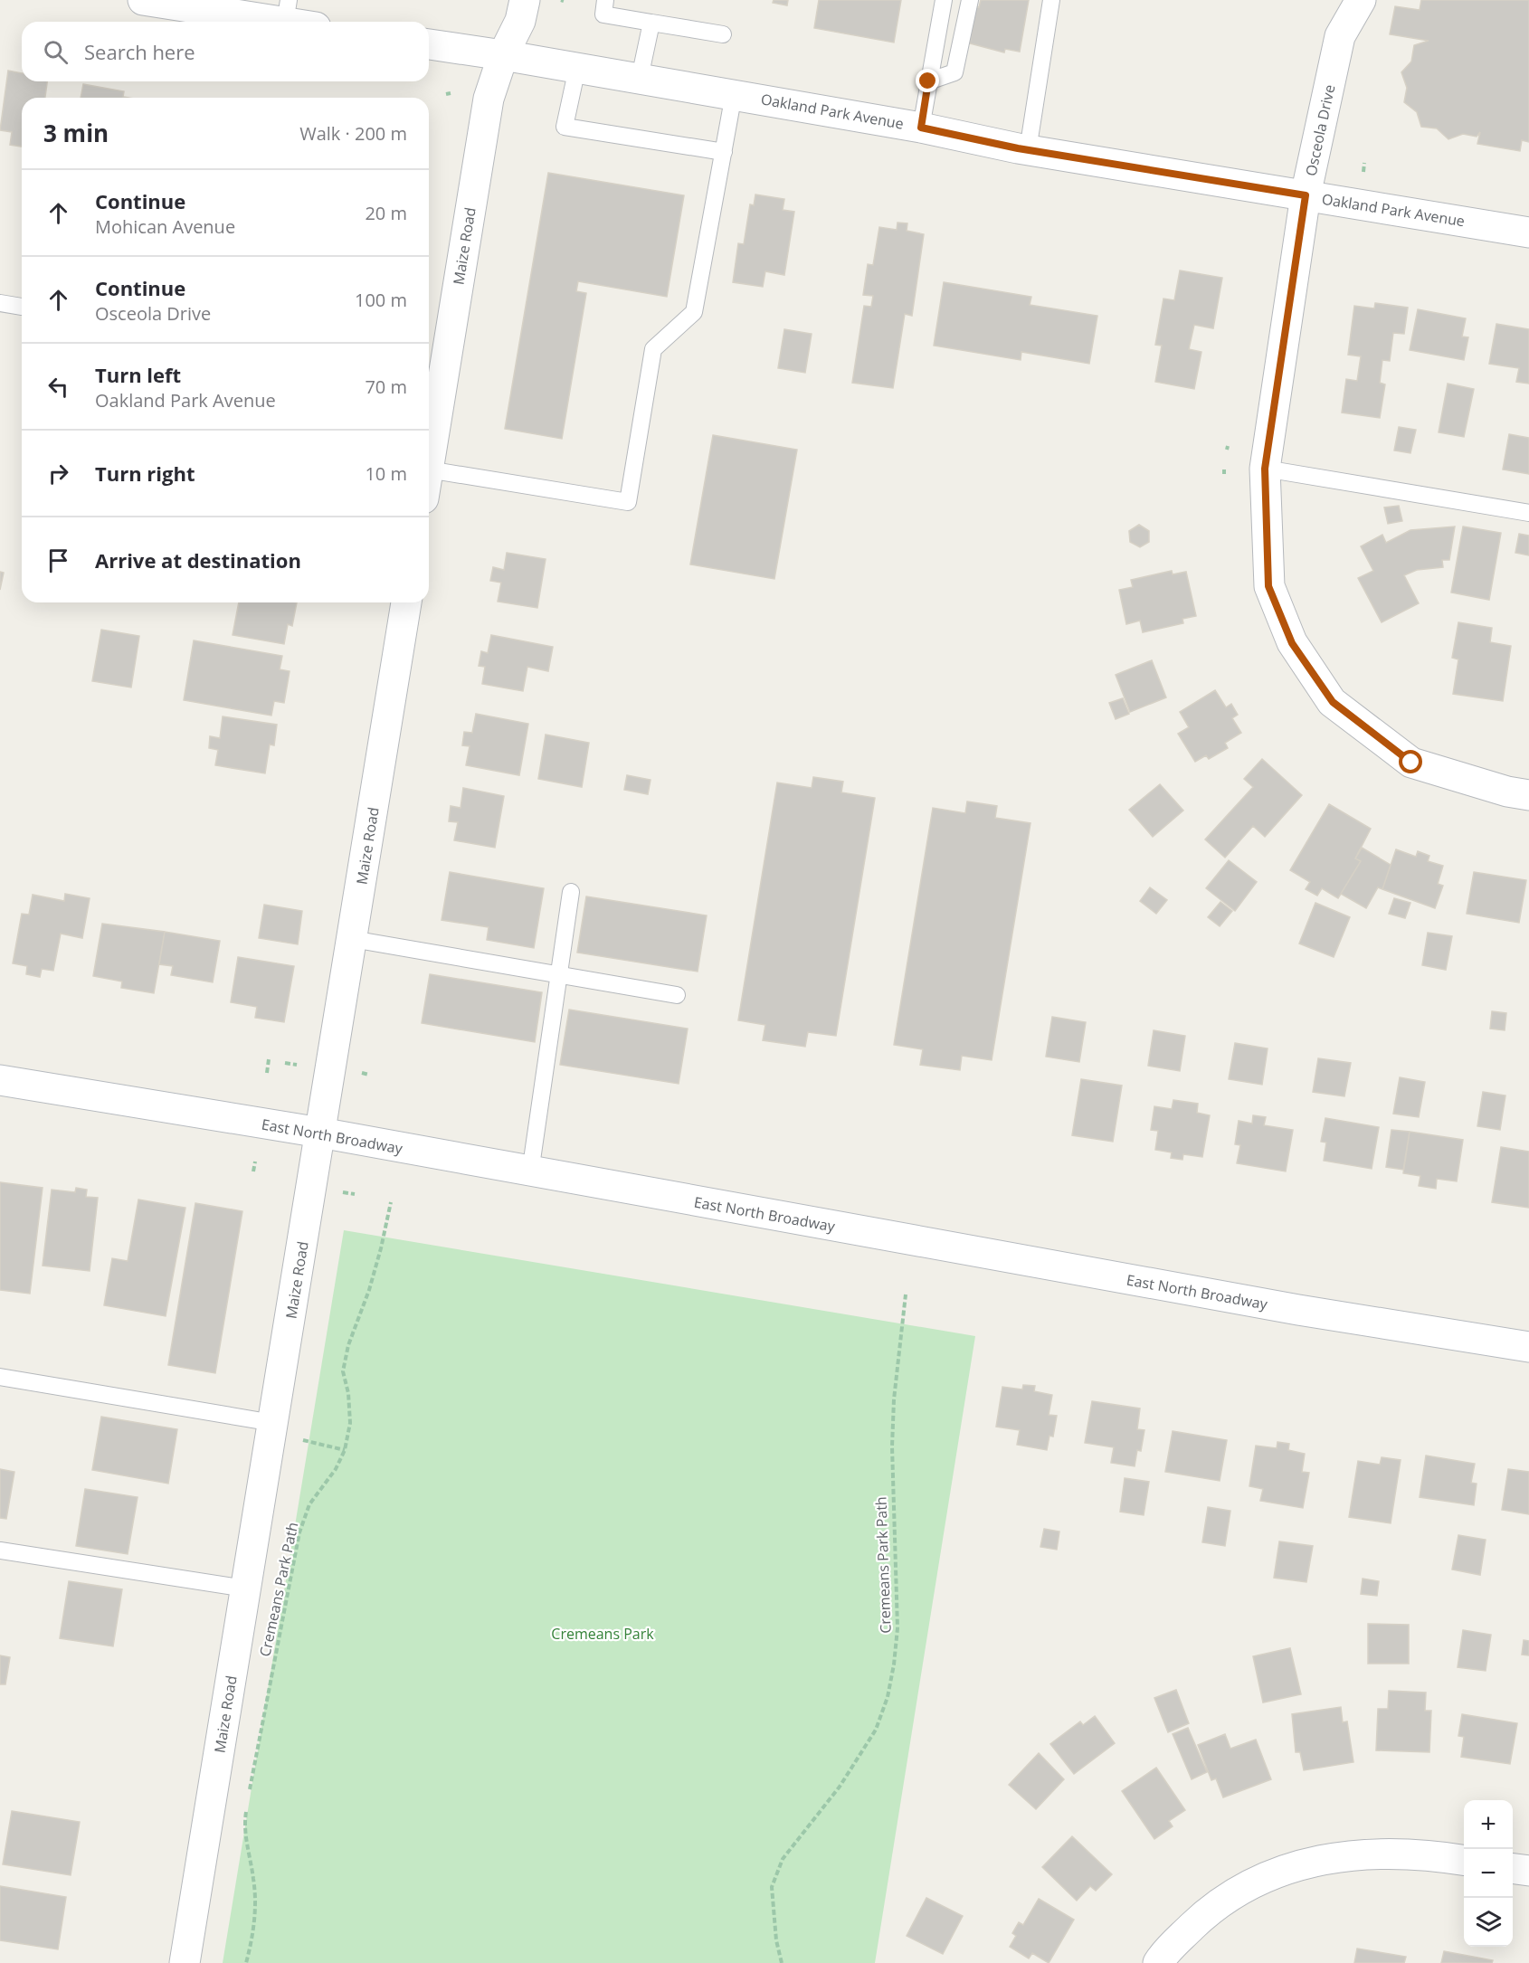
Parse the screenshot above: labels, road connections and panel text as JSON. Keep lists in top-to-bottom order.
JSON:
{
  "streets": {
    "street": [
      "Oakland Park Avenue",
      "Osceola Drive",
      "Maize Road",
      "East North Broadway"
    ],
    "path": ["Cremeans Park Path"]
  },
  "crossings": [
    ["Oakland Park Avenue", "Osceola Drive"],
    ["Oakland Park Avenue", "Maize Road"],
    ["Maize Road", "East North Broadway"]
  ],
  "parks": ["Cremeans Park"],
  "page": {
    "search": "Search here",
    "heading": ["3 min", "Walk · 200 m"],
    "list": [
      ["Continue", "Mohican Avenue", "20 m"],
      ["Continue", "Osceola Drive", "100 m"],
      ["Turn left", "Oakland Park Avenue", "70 m"],
      ["Turn right", "10 m"],
      "Arrive at destination"
    ],
    "map_buttons": ["+", "−"]
  }
}
